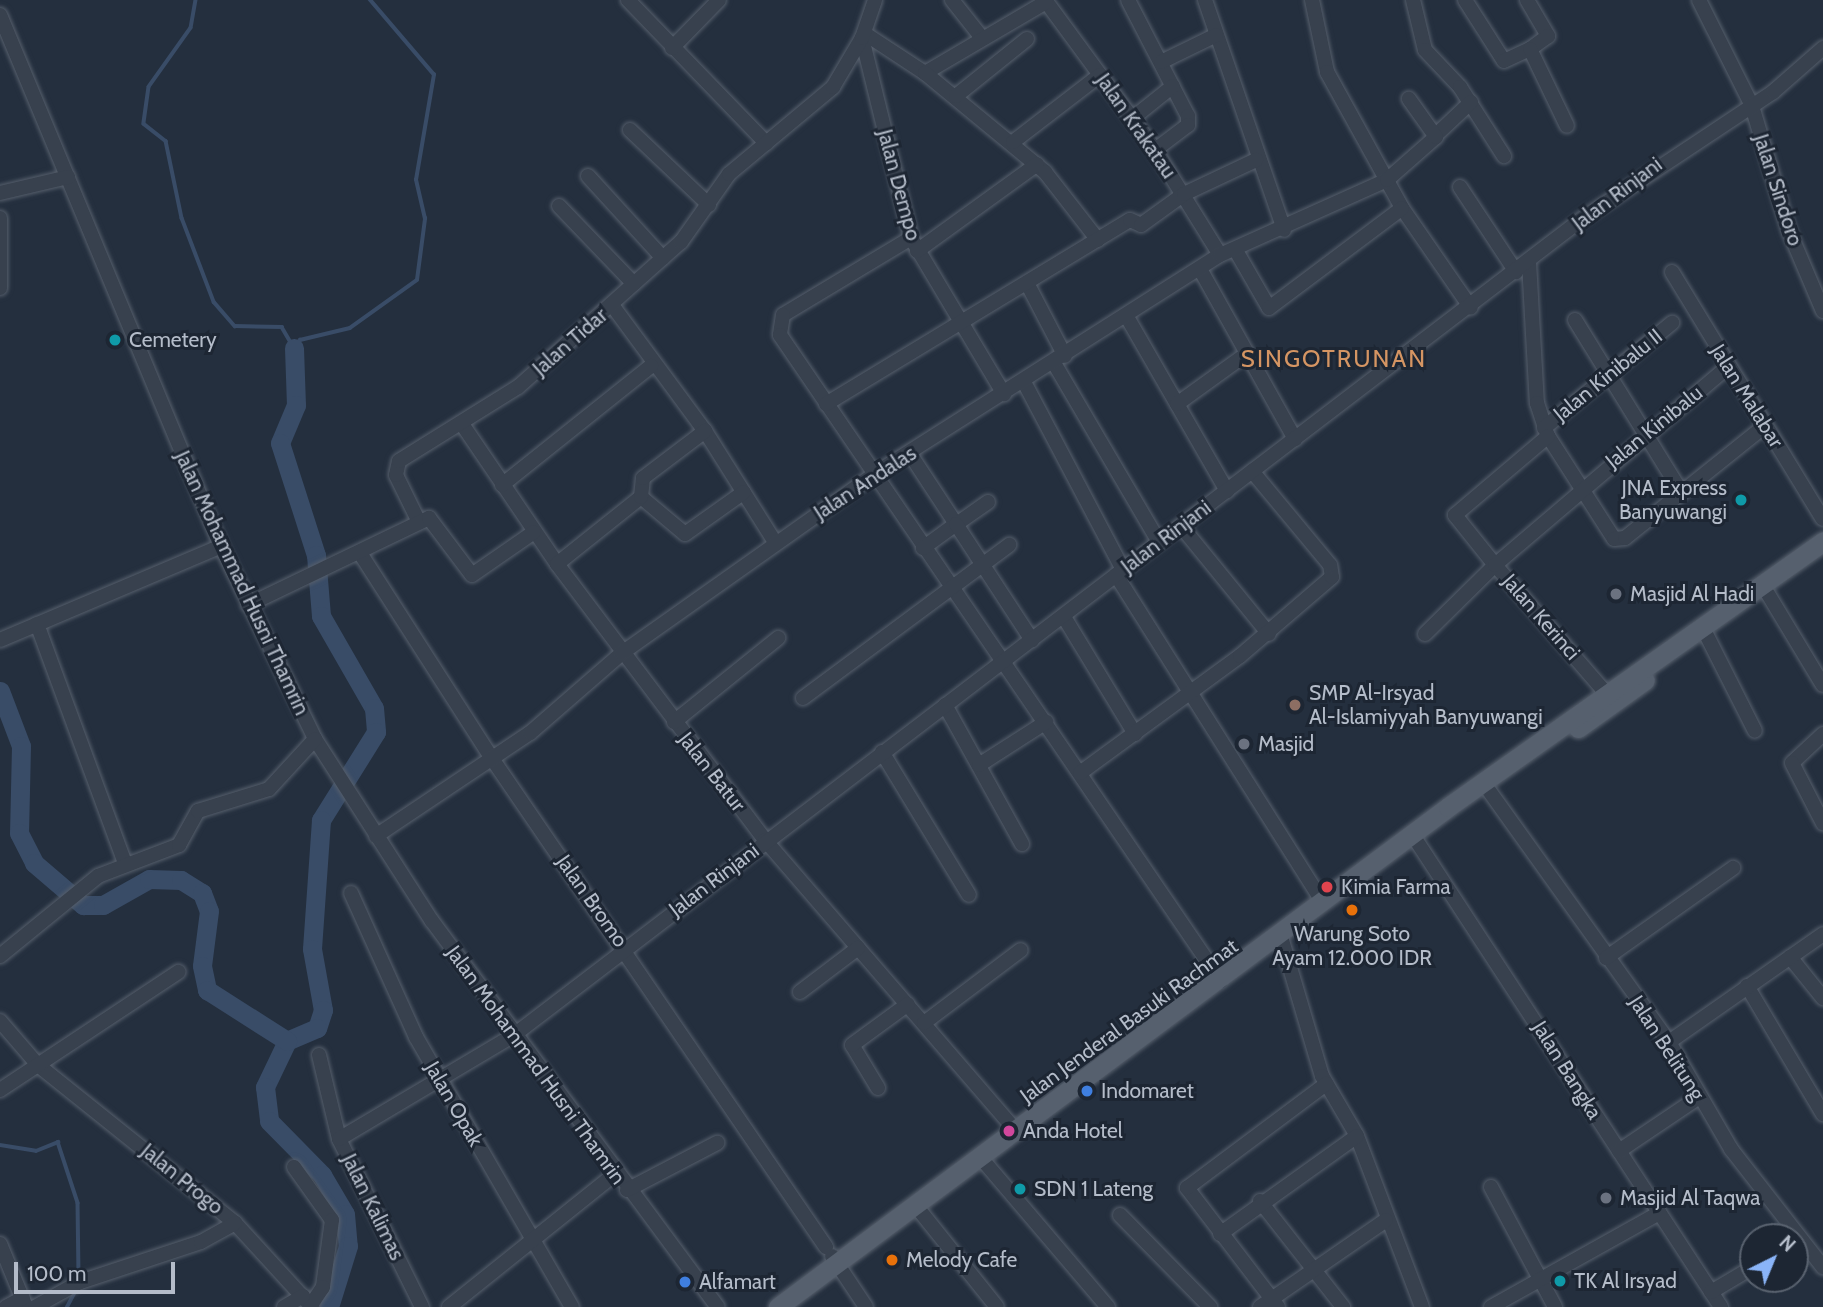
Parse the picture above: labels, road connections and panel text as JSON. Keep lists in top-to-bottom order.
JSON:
{
  "streets": {
    "main road": ["Jalan Jenderal Basuki Rachmat"],
    "street": [
      "Jalan Krakatau",
      "Jalan Dempo",
      "Jalan Sindoro",
      "Jalan Rinjani",
      "Jalan Tidar",
      "Jalan Kinibalu II",
      "Jalan Malabar",
      "Jalan Kinibalu",
      "Jalan Andalas",
      "Jalan Mohammad Husni Thamrin",
      "Jalan Kerinci",
      "Jalan Batur",
      "Jalan Bromo",
      "Jalan Belitung",
      "Jalan Bangka",
      "Jalan Opak",
      "Jalan Progo",
      "Jalan Kalimas"
    ]
  },
  "crossings": [
    ["Jalan Krakatau", "Jalan Andalas"],
    ["Jalan Dempo", "Jalan Tidar"],
    ["Jalan Dempo", "Jalan Andalas"],
    ["Jalan Sindoro", "Jalan Rinjani"],
    ["Jalan Rinjani", "Jalan Mohammad Husni Thamrin"],
    ["Jalan Rinjani", "Jalan Batur"],
    ["Jalan Rinjani", "Jalan Bromo"],
    ["Jalan Rinjani", "Jalan Kalimas"],
    ["Jalan Tidar", "Jalan Batur"],
    ["Jalan Kinibalu II", "Jalan Kerinci"],
    ["Jalan Malabar", "Jalan Kinibalu"],
    ["Jalan Kinibalu", "Jalan Kerinci"],
    ["Jalan Andalas", "Jalan Mohammad Husni Thamrin"],
    ["Jalan Andalas", "Jalan Batur"],
    ["Jalan Andalas", "Jalan Bromo"],
    ["Jalan Mohammad Husni Thamrin", "Jalan Kalimas"],
    ["Jalan Kerinci", "Jalan Jenderal Basuki Rachmat"],
    ["Jalan Batur", "Jalan Jenderal Basuki Rachmat"],
    ["Jalan Bromo", "Jalan Jenderal Basuki Rachmat"],
    ["Jalan Jenderal Basuki Rachmat", "Jalan Belitung"],
    ["Jalan Jenderal Basuki Rachmat", "Jalan Bangka"],
    ["Jalan Opak", "Jalan Kalimas"]
  ],
  "districts": ["SINGOTRUNAN"],
  "places": [
    "Cemetery",
    "JNA Express Banyuwangi",
    "Masjid Al Hadi",
    "SMP Al-Irsyad Al-Islamiyyah Banyuwangi",
    "Masjid",
    "Kimia Farma",
    "Warung Soto Ayam 12.000 IDR",
    "Indomaret",
    "Anda Hotel",
    "SDN 1 Lateng",
    "Masjid Al Taqwa",
    "Melody Cafe",
    "TK Al Irsyad",
    "Alfamart"
  ],
  "scale_bar": "100 m",
  "north": "top right"
}
